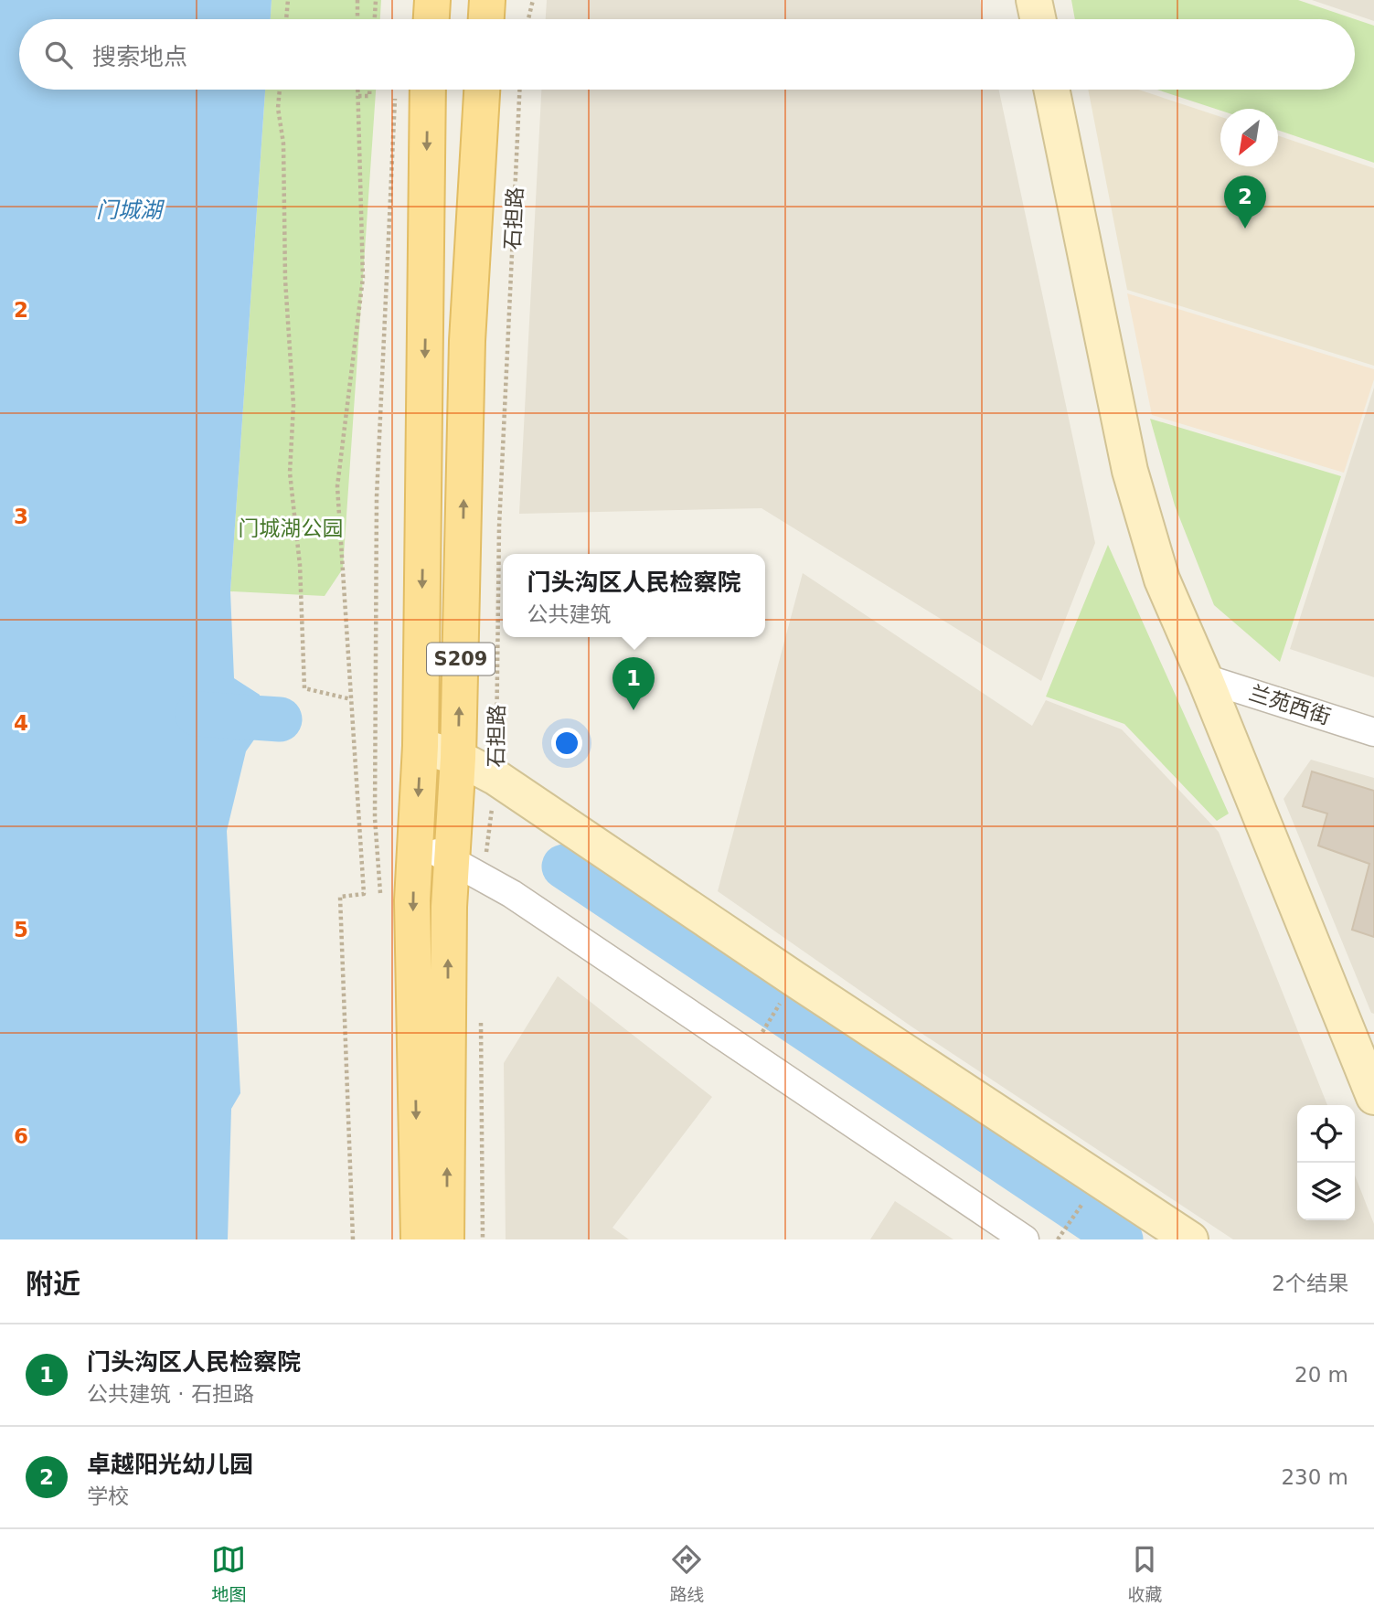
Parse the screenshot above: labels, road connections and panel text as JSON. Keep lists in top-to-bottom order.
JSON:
{
  "streets": {
    "main road": ["石担路", "S209"],
    "street": ["兰苑西街"]
  },
  "water": ["门城湖"],
  "parks": ["门城湖公园"],
  "north": "bottom left",
  "page": {
    "search": "搜索地点",
    "pins": ["2", "1"],
    "popup": ["门头沟区人民检察院", "公共建筑"],
    "heading": ["附近", "2个结果"],
    "list": [
      {
        "mark": "1",
        "name": "门头沟区人民检察院",
        "note": "公共建筑 · 石担路",
        "value": "20 m"
      },
      {
        "mark": "2",
        "name": "卓越阳光幼儿园",
        "note": "学校",
        "value": "230 m"
      }
    ],
    "nav": ["地图", "路线", "收藏"]
  },
  "grid": {
    "rows": [
      "2",
      "3",
      "4",
      "5",
      "6"
    ]
  }
}
